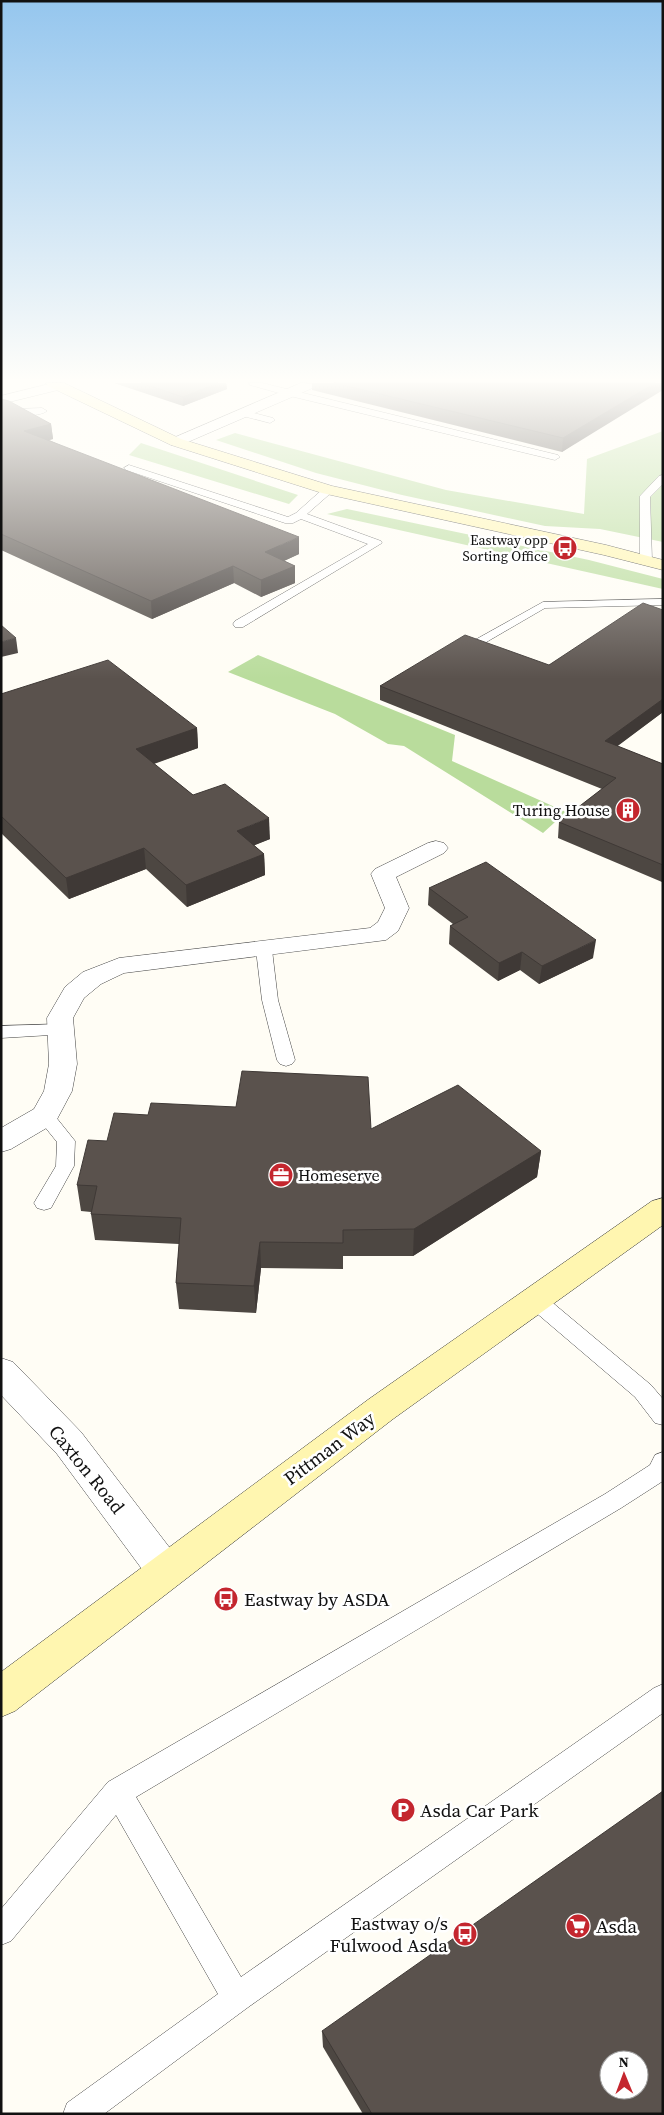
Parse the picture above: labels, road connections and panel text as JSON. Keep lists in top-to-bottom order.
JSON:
{
  "streets": {
    "street": ["Pittman Way", "Caxton Road"]
  },
  "crossings": [
    ["Pittman Way", "Caxton Road"]
  ],
  "places": {
    "bus stop": ["Eastway opp Sorting Office", "Eastway by ASDA", "Eastway o/s Fulwood Asda"],
    "building": ["Turing House"],
    "office": ["Homeserve"],
    "parking": ["Asda Car Park"],
    "supermarket": ["Asda"]
  },
  "north": "top"
}
